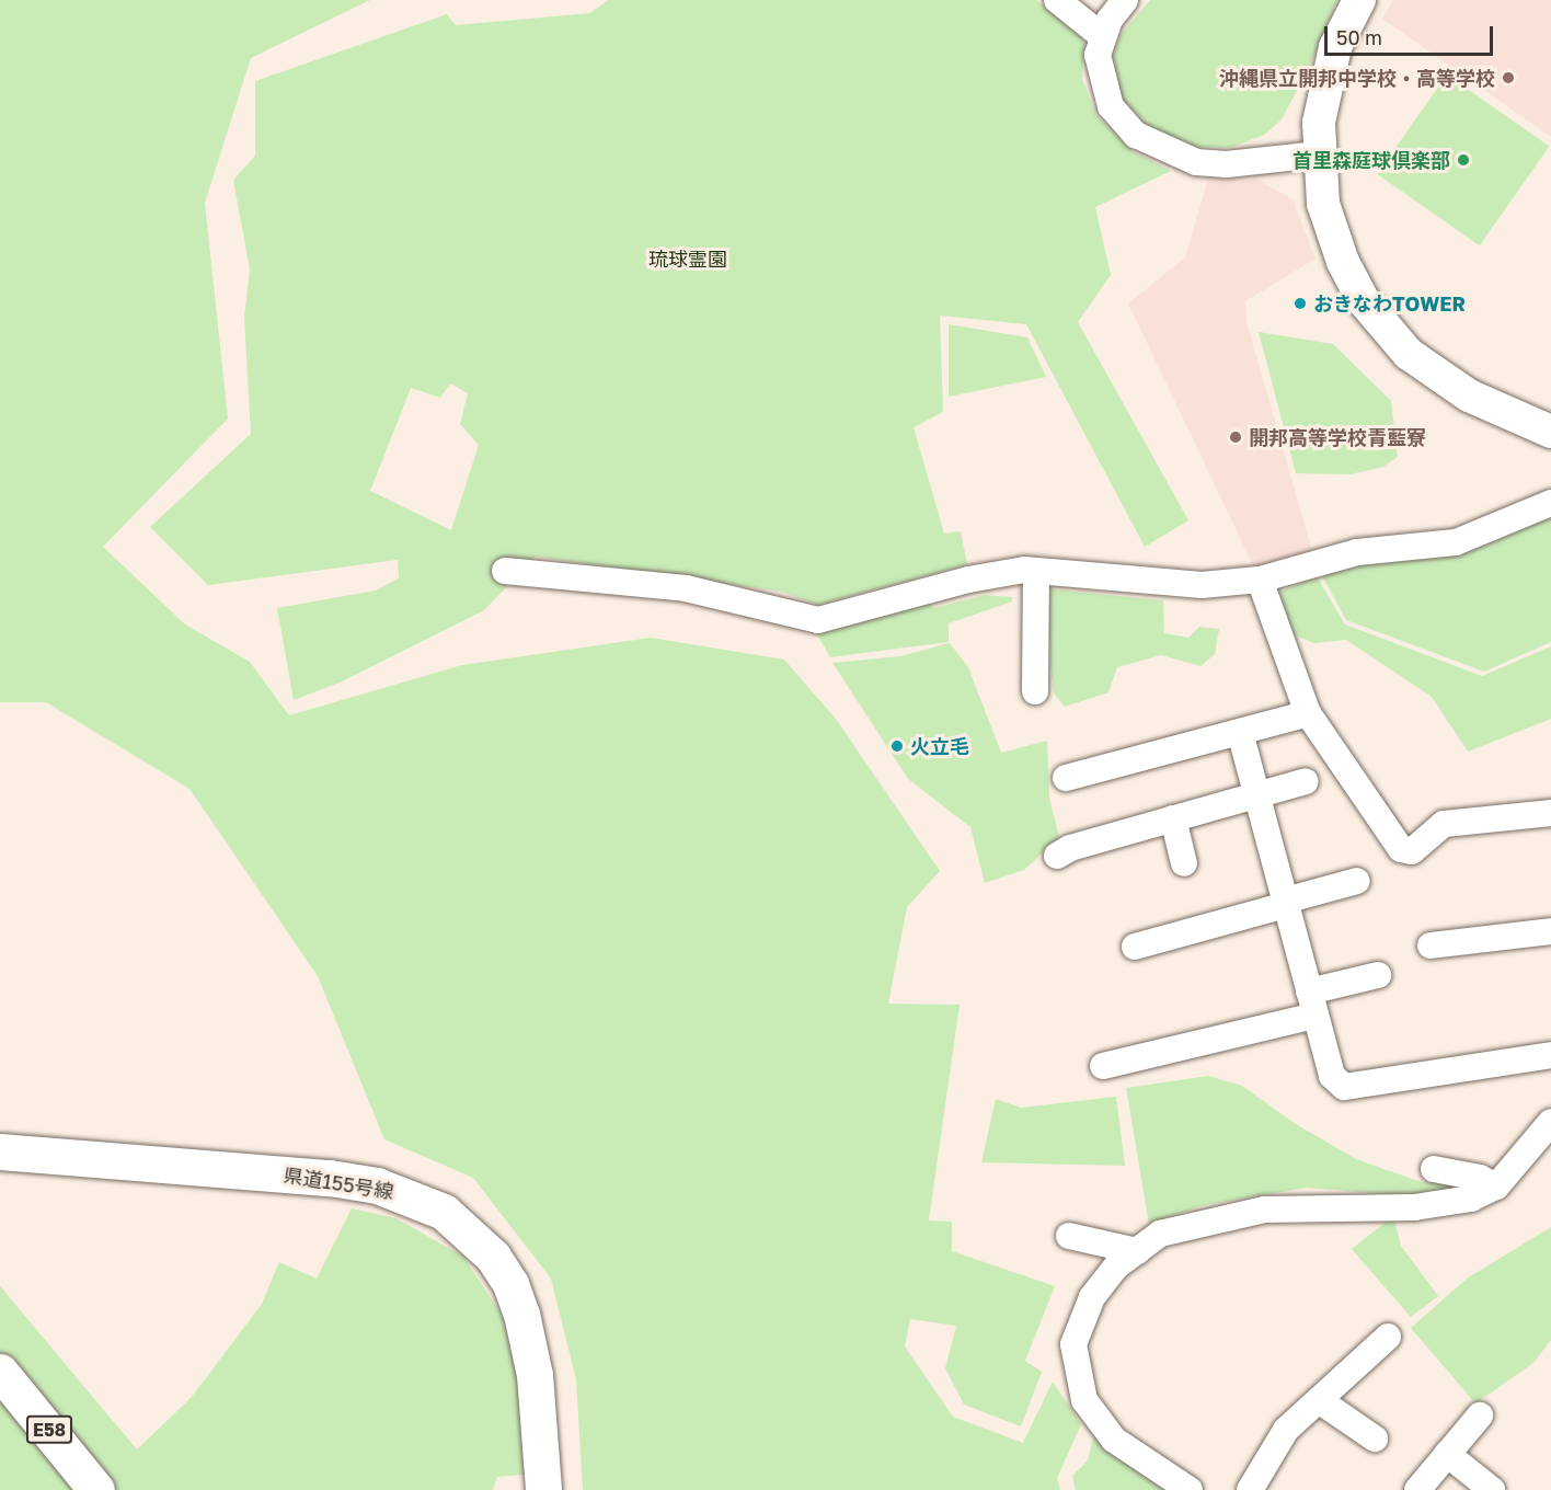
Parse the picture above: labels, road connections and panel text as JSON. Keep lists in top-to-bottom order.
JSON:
{
  "streets": {
    "main road": ["県道155号線", "E58"]
  },
  "parks": ["琉球霊園"],
  "places": [
    "沖縄県立開邦中学校・高等学校",
    "首里森庭球倶楽部",
    "おきなわTOWER",
    "開邦高等学校青藍寮",
    "火立毛"
  ],
  "scale_bar": "50 m"
}
